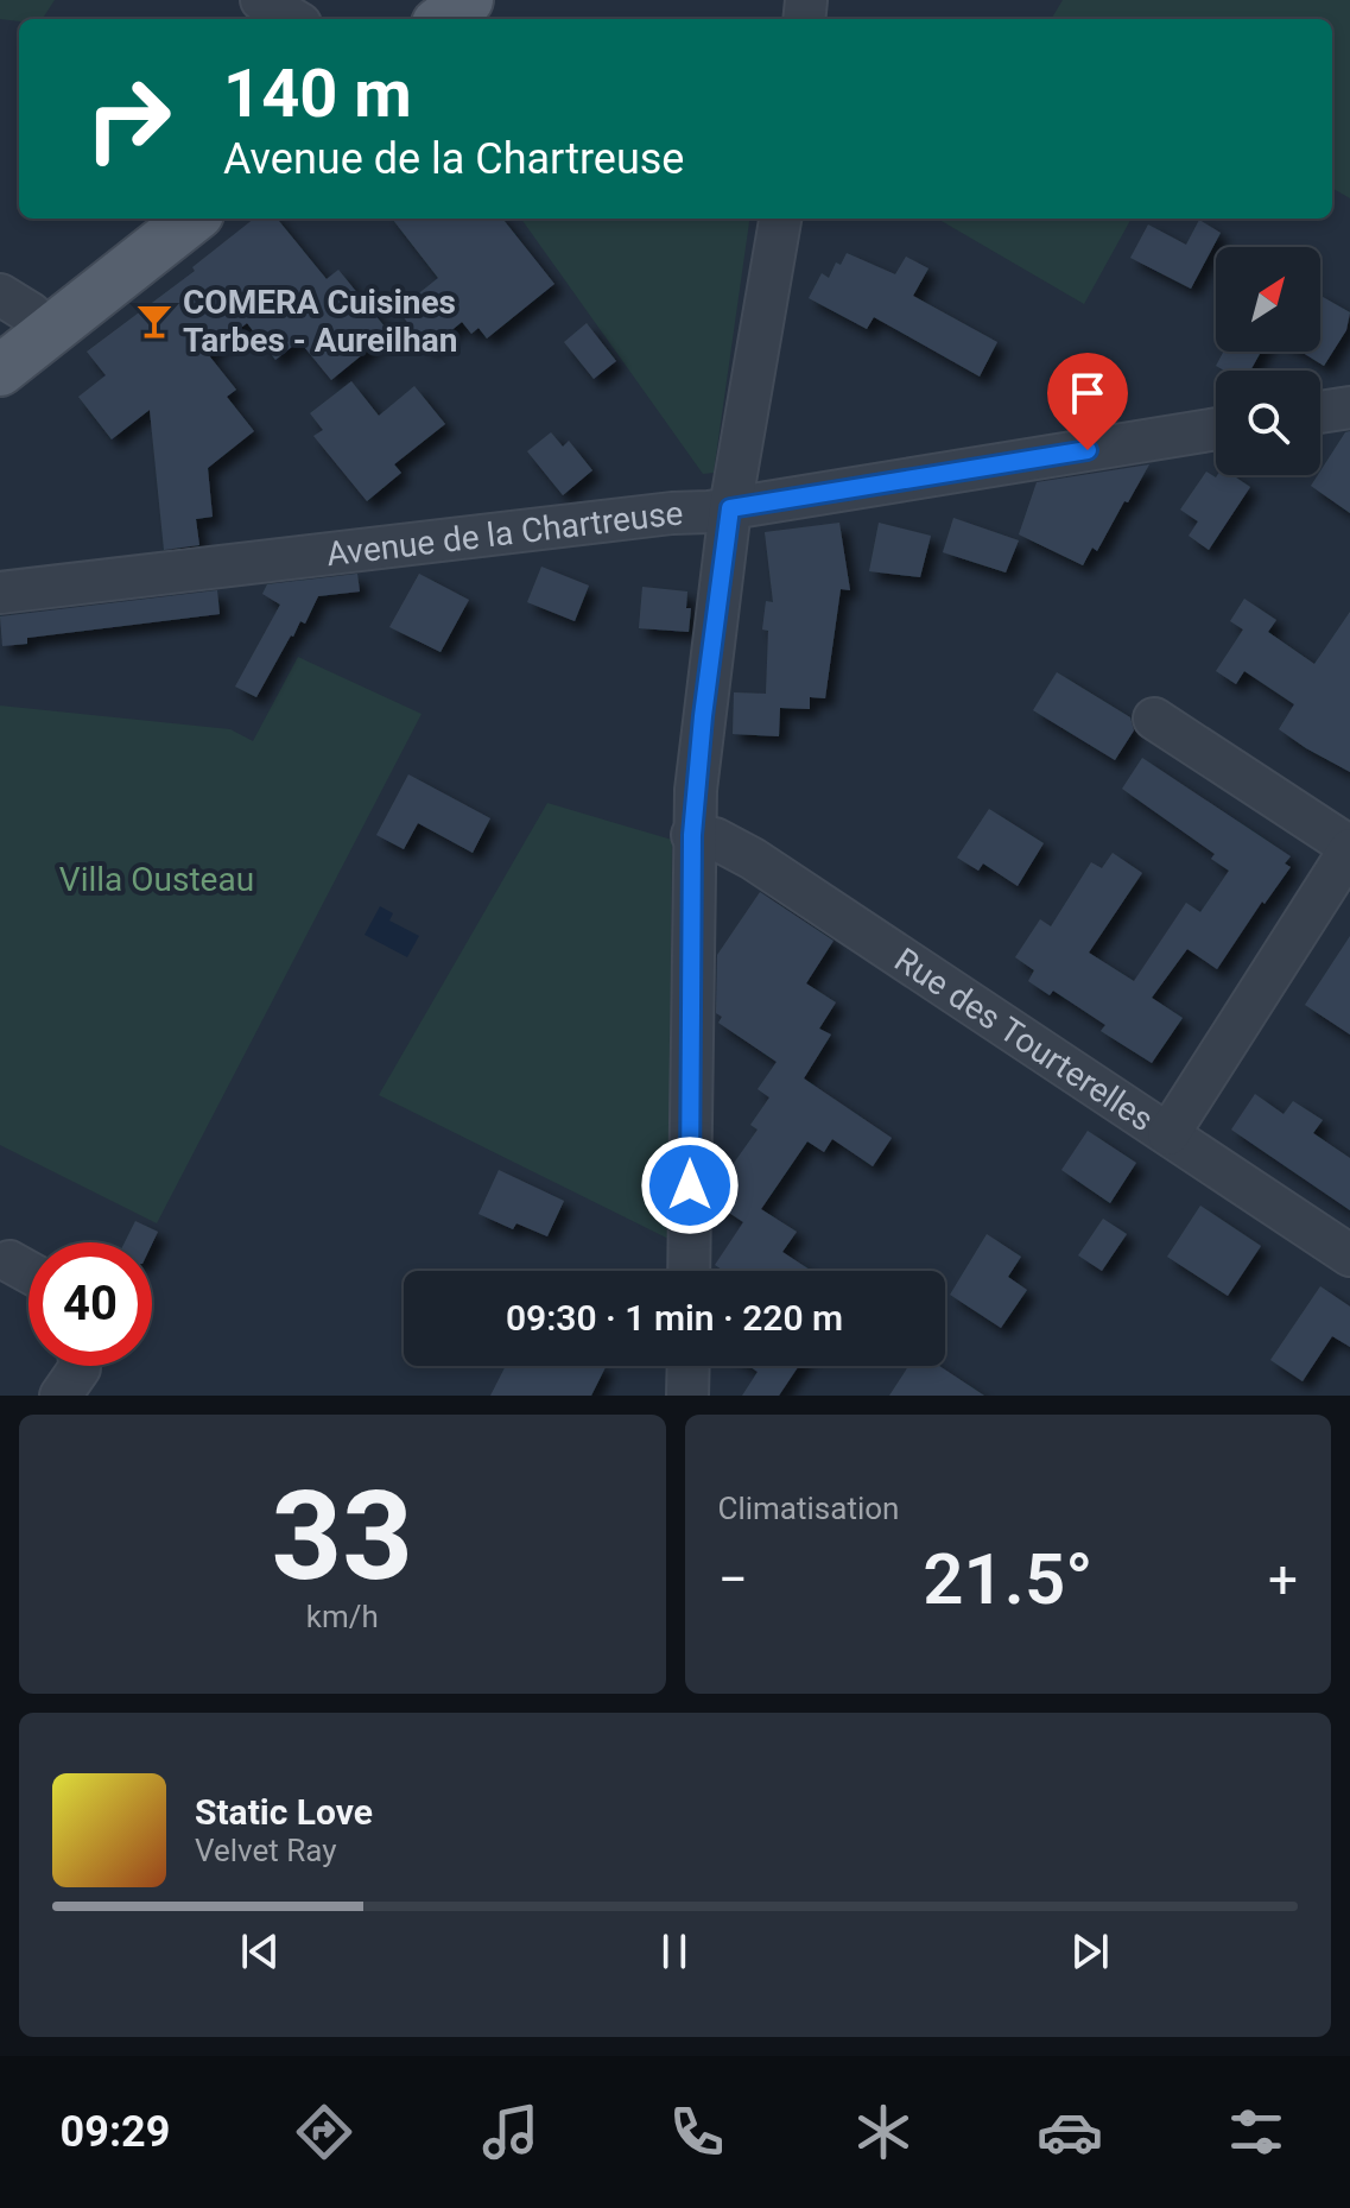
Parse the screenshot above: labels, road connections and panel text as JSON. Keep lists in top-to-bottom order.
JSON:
{
  "streets": {
    "street": ["Avenue de la Chartreuse", "Rue des Tourterelles"]
  },
  "parks": ["Villa Ousteau"],
  "places": {
    "bar": ["COMERA Cuisines Tarbes - Aureilhan"]
  },
  "north": "top right",
  "page": {
    "turn": ["140 m", "Avenue de la Chartreuse"],
    "limit": "40",
    "trip": "09:30 · 1 min · 220 m",
    "tile": [
      ["33", "km/h"],
      "Climatisation"
    ],
    "heat": ["−", "21.5°", "+"],
    "song": ["Static Love", "Velvet Ray"],
    "tabs": "09:29"
  }
}
